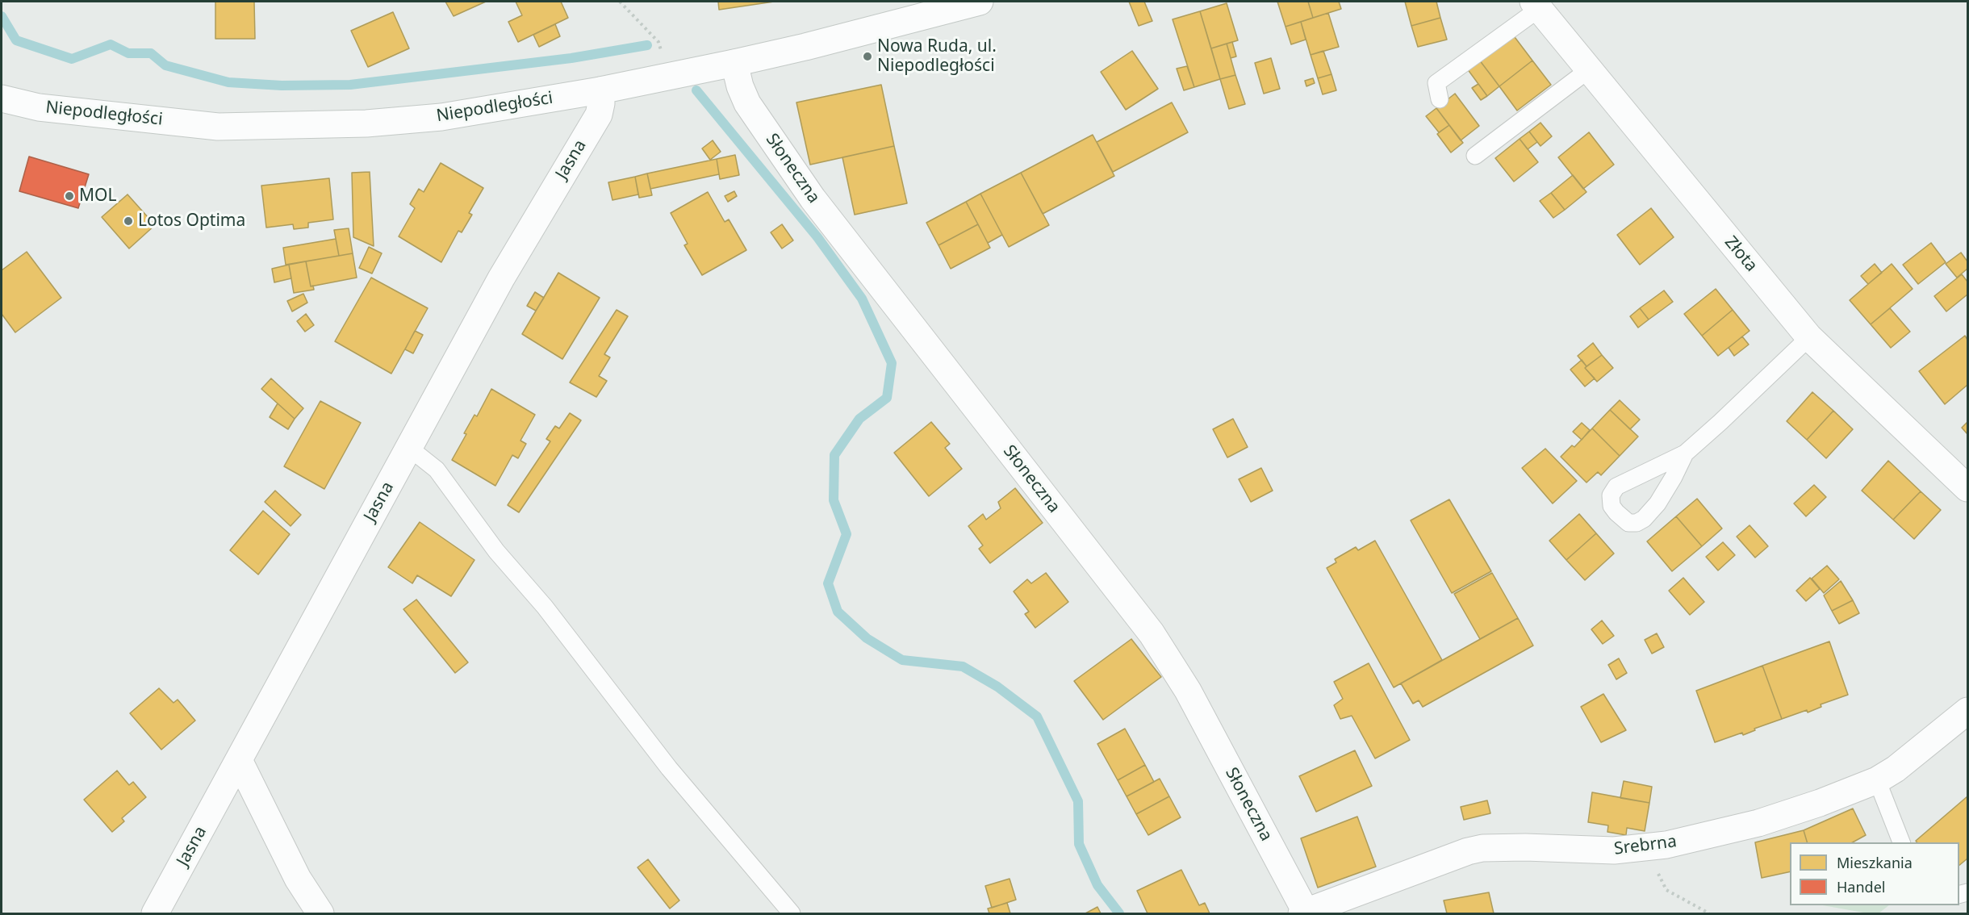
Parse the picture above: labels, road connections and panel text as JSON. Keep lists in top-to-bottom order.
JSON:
{
  "streets": {
    "street": [
      "Niepodległości",
      "Jasna",
      "Słoneczna",
      "Złota",
      "Srebrna"
    ]
  },
  "crossings": [
    ["Niepodległości", "Jasna"],
    ["Niepodległości", "Słoneczna"],
    ["Słoneczna", "Srebrna"]
  ],
  "places": ["Nowa Ruda, ul. Niepodległości", "MOL", "Lotos Optima"],
  "legend": ["Mieszkania", "Handel"]
}
